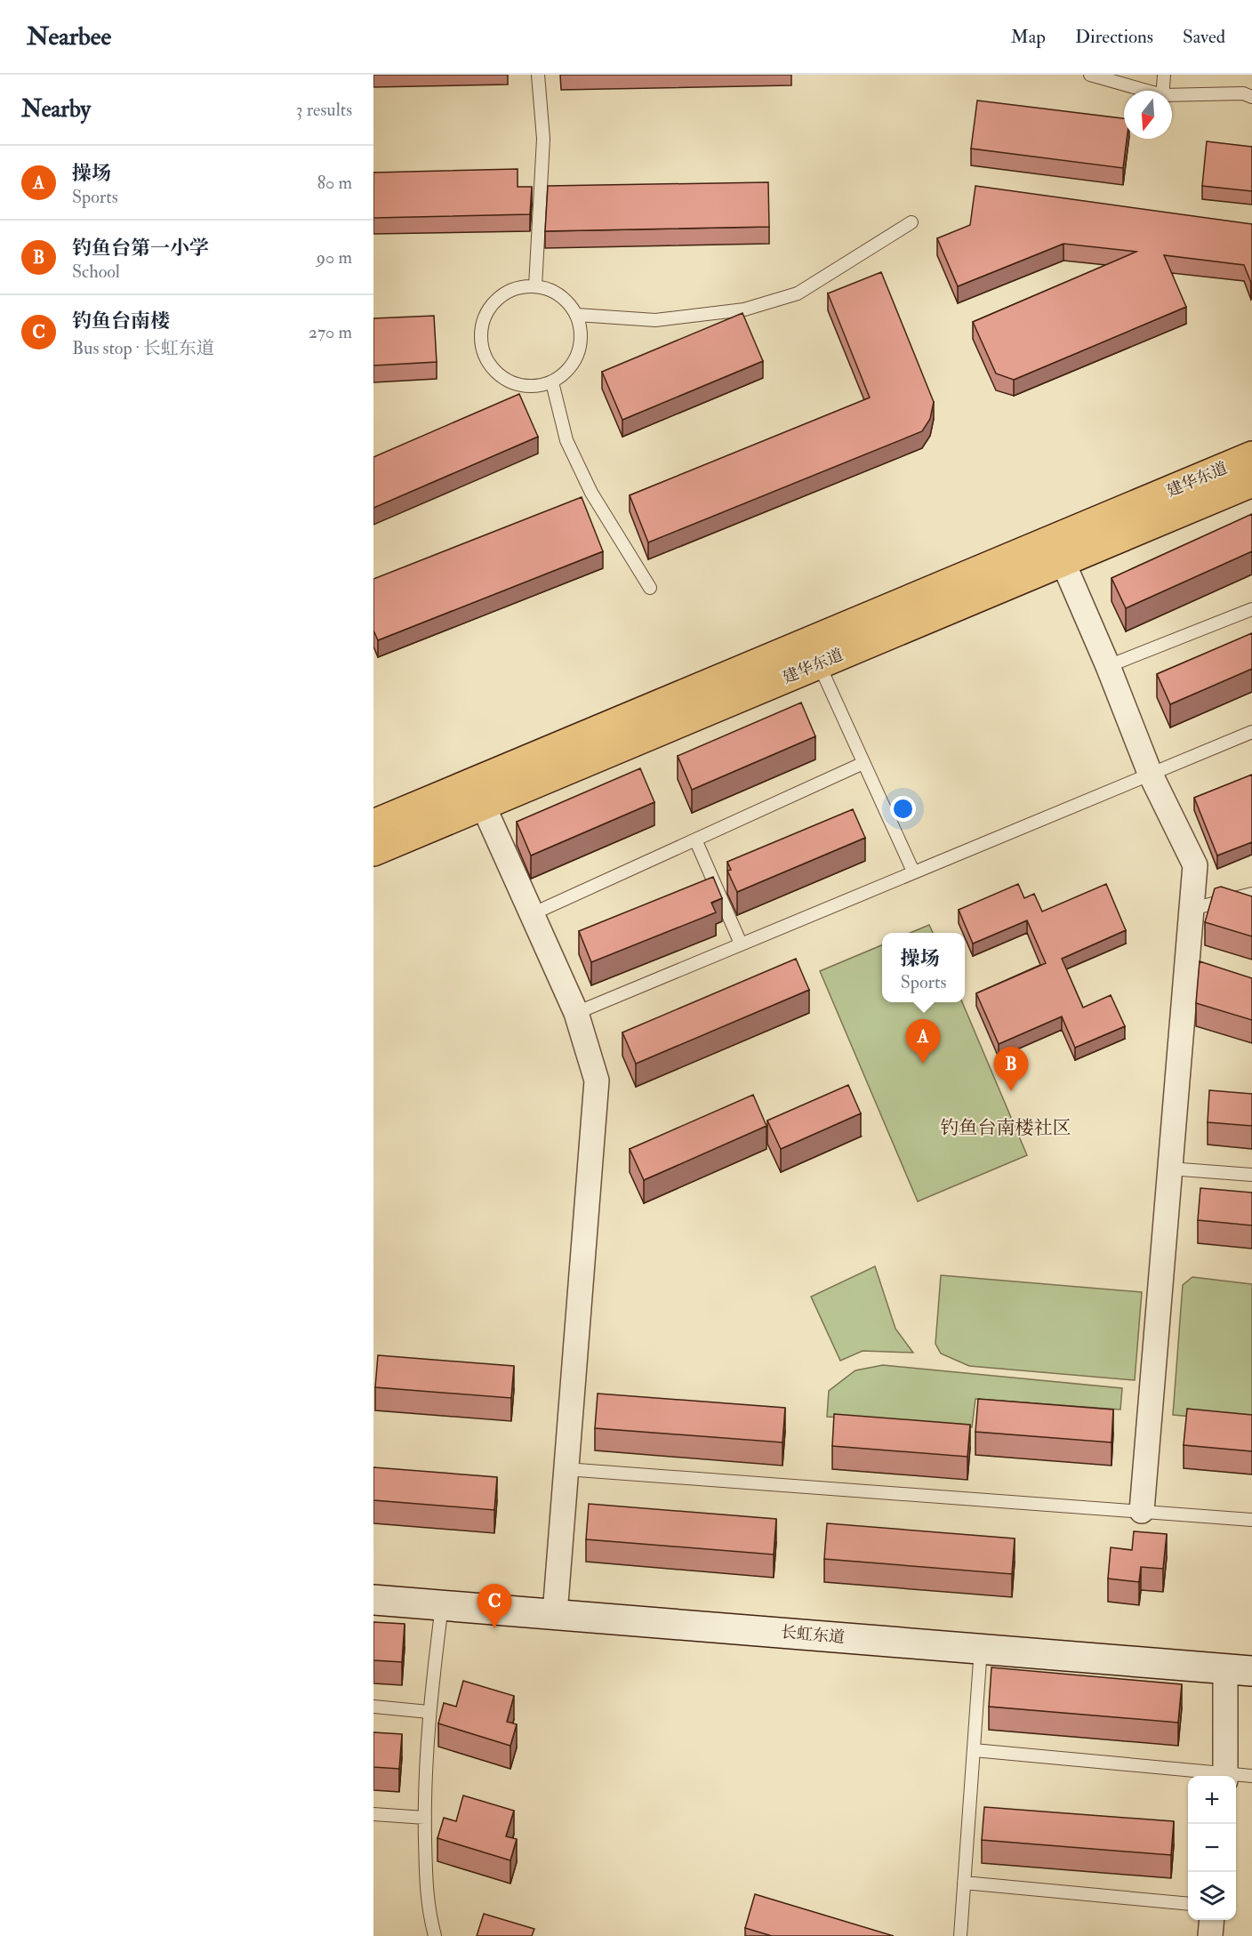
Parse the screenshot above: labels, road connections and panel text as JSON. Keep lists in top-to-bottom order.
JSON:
{
  "streets": {
    "main road": ["建华东道"],
    "street": ["长虹东道"]
  },
  "districts": ["钓鱼台南楼社区"],
  "north": "bottom",
  "page": {
    "header": "Nearbee",
    "nav": ["Map", "Directions", "Saved"],
    "heading": ["Nearby", "3 results"],
    "list": [
      {
        "mark": "A",
        "name": "操场",
        "note": "Sports",
        "value": "80 m"
      },
      {
        "mark": "B",
        "name": "钓鱼台第一小学",
        "note": "School",
        "value": "90 m"
      },
      {
        "mark": "C",
        "name": "钓鱼台南楼",
        "note": "Bus stop · 长虹东道",
        "value": "270 m"
      }
    ],
    "popup": ["操场", "Sports"],
    "pins": ["A", "B", "C"],
    "map_buttons": ["+", "−"]
  }
}
